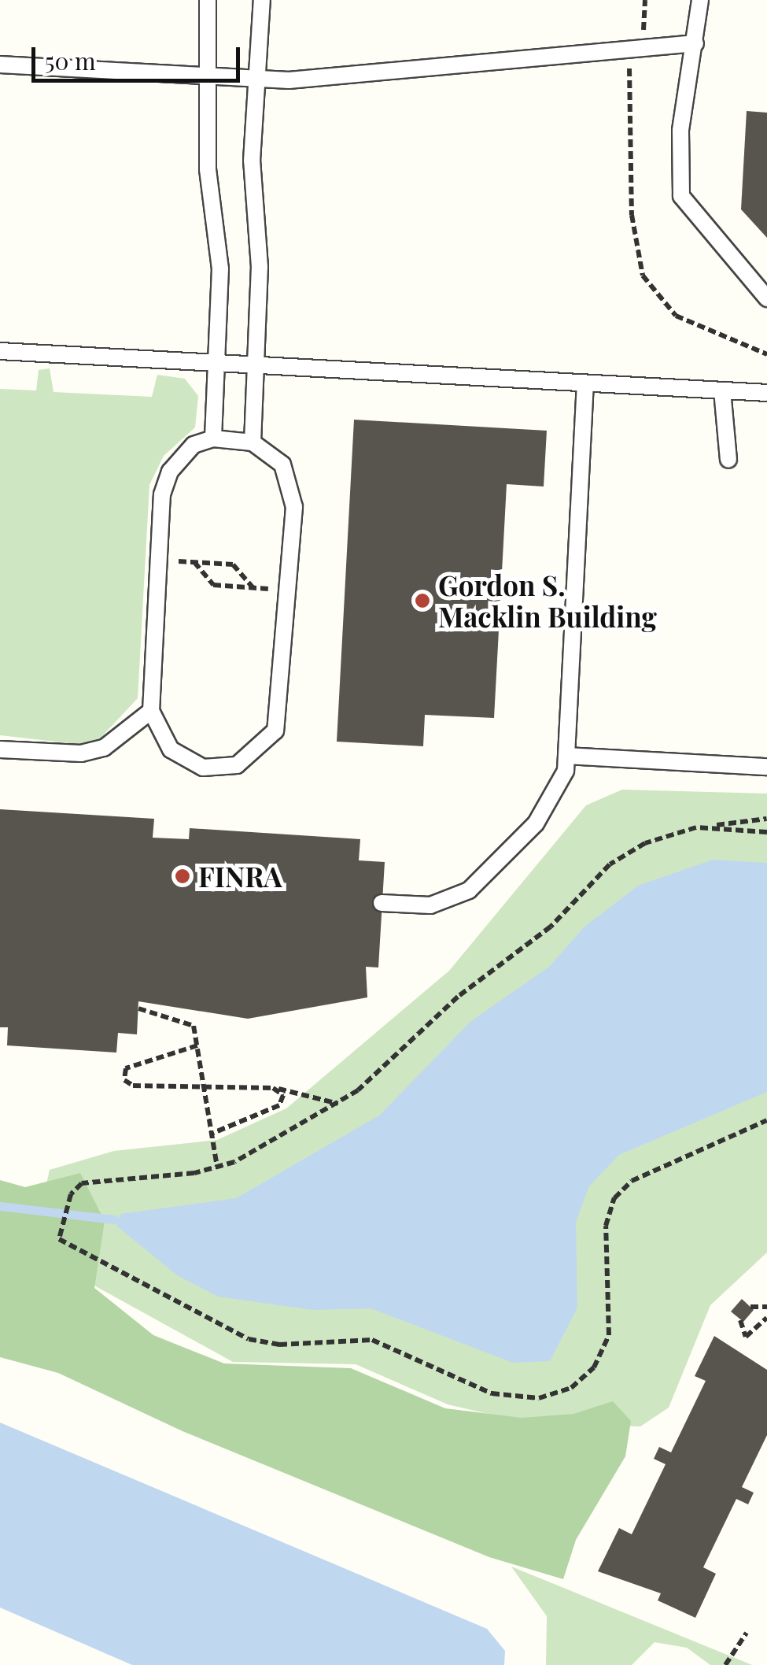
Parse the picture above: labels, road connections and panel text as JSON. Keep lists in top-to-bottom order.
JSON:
{
  "places": ["Gordon S. Macklin Building", "FINRA"],
  "scale_bar": "50 m"
}
